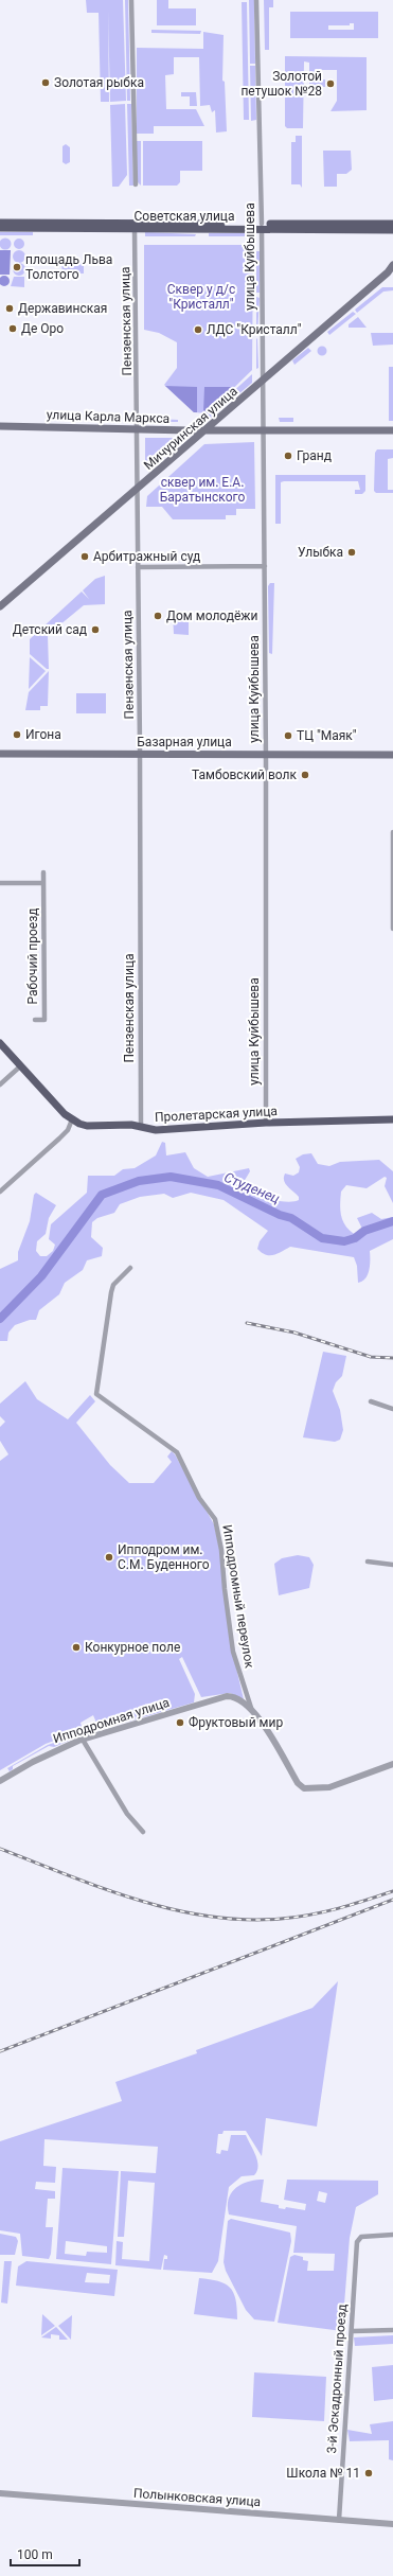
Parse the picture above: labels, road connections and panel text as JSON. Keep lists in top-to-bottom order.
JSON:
{
  "streets": {
    "main road": [
      "Советская улица",
      "улица Карла Маркса",
      "Мичуринская улица",
      "Базарная улица",
      "Пролетарская улица"
    ],
    "street": [
      "улица Куйбышева",
      "Пензенская улица",
      "Рабочий проезд",
      "Ипподромный переулок",
      "Ипподромная улица",
      "3-й Эскадронный проезд",
      "Полынковская улица"
    ]
  },
  "crossings": [
    ["Советская улица", "улица Куйбышева"],
    ["Советская улица", "Пензенская улица"],
    ["улица Куйбышева", "улица Карла Маркса"],
    ["улица Куйбышева", "Мичуринская улица"],
    ["улица Куйбышева", "Базарная улица"],
    ["улица Куйбышева", "Пролетарская улица"],
    ["Пензенская улица", "улица Карла Маркса"],
    ["Пензенская улица", "Мичуринская улица"],
    ["Пензенская улица", "Базарная улица"],
    ["Пензенская улица", "Пролетарская улица"],
    ["улица Карла Маркса", "Мичуринская улица"],
    ["Ипподромный переулок", "Ипподромная улица"],
    ["3-й Эскадронный проезд", "Полынковская улица"]
  ],
  "water": ["Студенец"],
  "parks": ["Сквер у д/с \"Кристалл\"", "сквер им. Е.А. Баратынского"],
  "places": [
    "Золотая рыбка",
    "Золотой петушок №28",
    "площадь Льва Толстого",
    "Державинская",
    "Де Оро",
    "ЛДС \"Кристалл\"",
    "Гранд",
    "Улыбка",
    "Арбитражный суд",
    "Дом молодёжи",
    "Детский сад",
    "Игона",
    "ТЦ \"Маяк\"",
    "Тамбовский волк",
    "Ипподром им. С.М. Буденного",
    "Конкурное поле",
    "Фруктовый мир",
    "Школа № 11"
  ],
  "scale_bar": "100 m"
}
